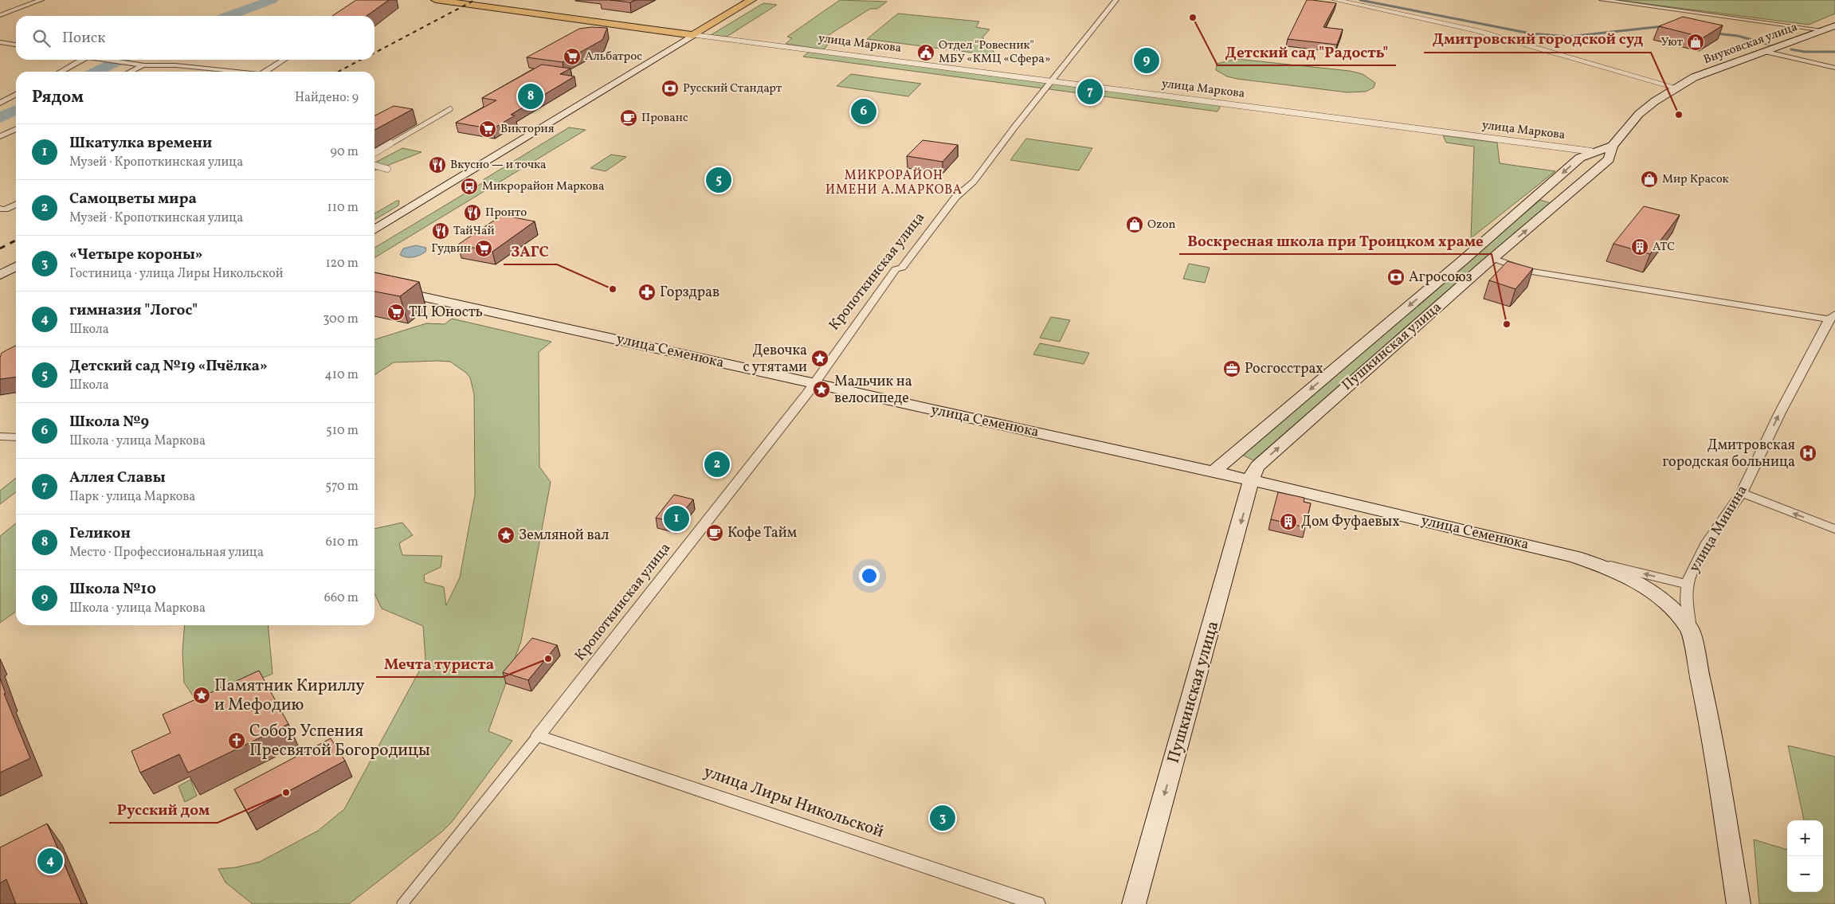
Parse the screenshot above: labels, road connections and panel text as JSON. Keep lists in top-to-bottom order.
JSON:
{
  "streets": {
    "main road": [
      "Внуковская улица",
      "Пушкинская улица",
      "улица Семенюка",
      "улица Минина"
    ],
    "street": ["улица Маркова", "Кропоткинская улица", "улица Лиры Никольской"]
  },
  "crossings": [
    ["улица Маркова", "Кропоткинская улица"],
    ["улица Маркова", "Пушкинская улица"],
    ["Внуковская улица", "Пушкинская улица"],
    ["Кропоткинская улица", "улица Семенюка"],
    ["Кропоткинская улица", "улица Лиры Никольской"],
    ["Пушкинская улица", "улица Семенюка"],
    ["улица Семенюка", "улица Минина"]
  ],
  "districts": ["МИКРОРАЙОН ИМЕНИ А.МАРКОВА"],
  "places": {
    "other": [
      "Детский сад \"Радость\"",
      "Дмитровский городской суд",
      "ЗАГС",
      "Воскресная школа при Троицком храме",
      "Мечта туриста",
      "Русский дом"
    ],
    "shop": ["Уют", "Мир Красок", "Ozon"],
    "public building": ["Отдел \"Ровесник\" МБУ «КМЦ «Сфера»"],
    "supermarket": [
      "Альбатрос",
      "Виктория",
      "Гудвин",
      "ТЦ Юность"
    ],
    "bank": ["Русский Стандарт", "Агросоюз"],
    "cafe": ["Прованс", "Кофе Тайм"],
    "restaurant": ["Вкусно — и точка", "Пронто", "ТайЧай"],
    "bus stop": ["Микрорайон Маркова"],
    "building": ["АТС", "Дом Фуфаевых"],
    "pharmacy": ["Горздрав"],
    "place": [
      "Девочка с утятами",
      "Мальчик на велосипеде",
      "Земляной вал",
      "Памятник Кириллу и Мефодию"
    ],
    "office": ["Росгосстрах"],
    "hospital": ["Дмитровская городская больница"],
    "church": ["Собор Успения Пресвятой Богородицы"]
  },
  "page": {
    "search": "Поиск",
    "pins": [
      "9",
      "7",
      "8",
      "6",
      "5",
      "2",
      "1",
      "3",
      "4"
    ],
    "heading": ["Рядом", "Найдено: 9"],
    "list": [
      {
        "mark": "1",
        "name": "Шкатулка времени",
        "note": "Музей · Кропоткинская улица",
        "value": "90 m"
      },
      {
        "mark": "2",
        "name": "Самоцветы мира",
        "note": "Музей · Кропоткинская улица",
        "value": "110 m"
      },
      {
        "mark": "3",
        "name": "«Четыре короны»",
        "note": "Гостиница · улица Лиры Никольской",
        "value": "120 m"
      },
      {
        "mark": "4",
        "name": "гимназия \"Логос\"",
        "note": "Школа",
        "value": "300 m"
      },
      {
        "mark": "5",
        "name": "Детский сад №19 «Пчёлка»",
        "note": "Школа",
        "value": "410 m"
      },
      {
        "mark": "6",
        "name": "Школа №9",
        "note": "Школа · улица Маркова",
        "value": "510 m"
      },
      {
        "mark": "7",
        "name": "Аллея Славы",
        "note": "Парк · улица Маркова",
        "value": "570 m"
      },
      {
        "mark": "8",
        "name": "Геликон",
        "note": "Место · Профессиональная улица",
        "value": "610 m"
      },
      {
        "mark": "9",
        "name": "Школа №10",
        "note": "Школа · улица Маркова",
        "value": "660 m"
      }
    ],
    "map_buttons": ["+", "−"]
  }
}
